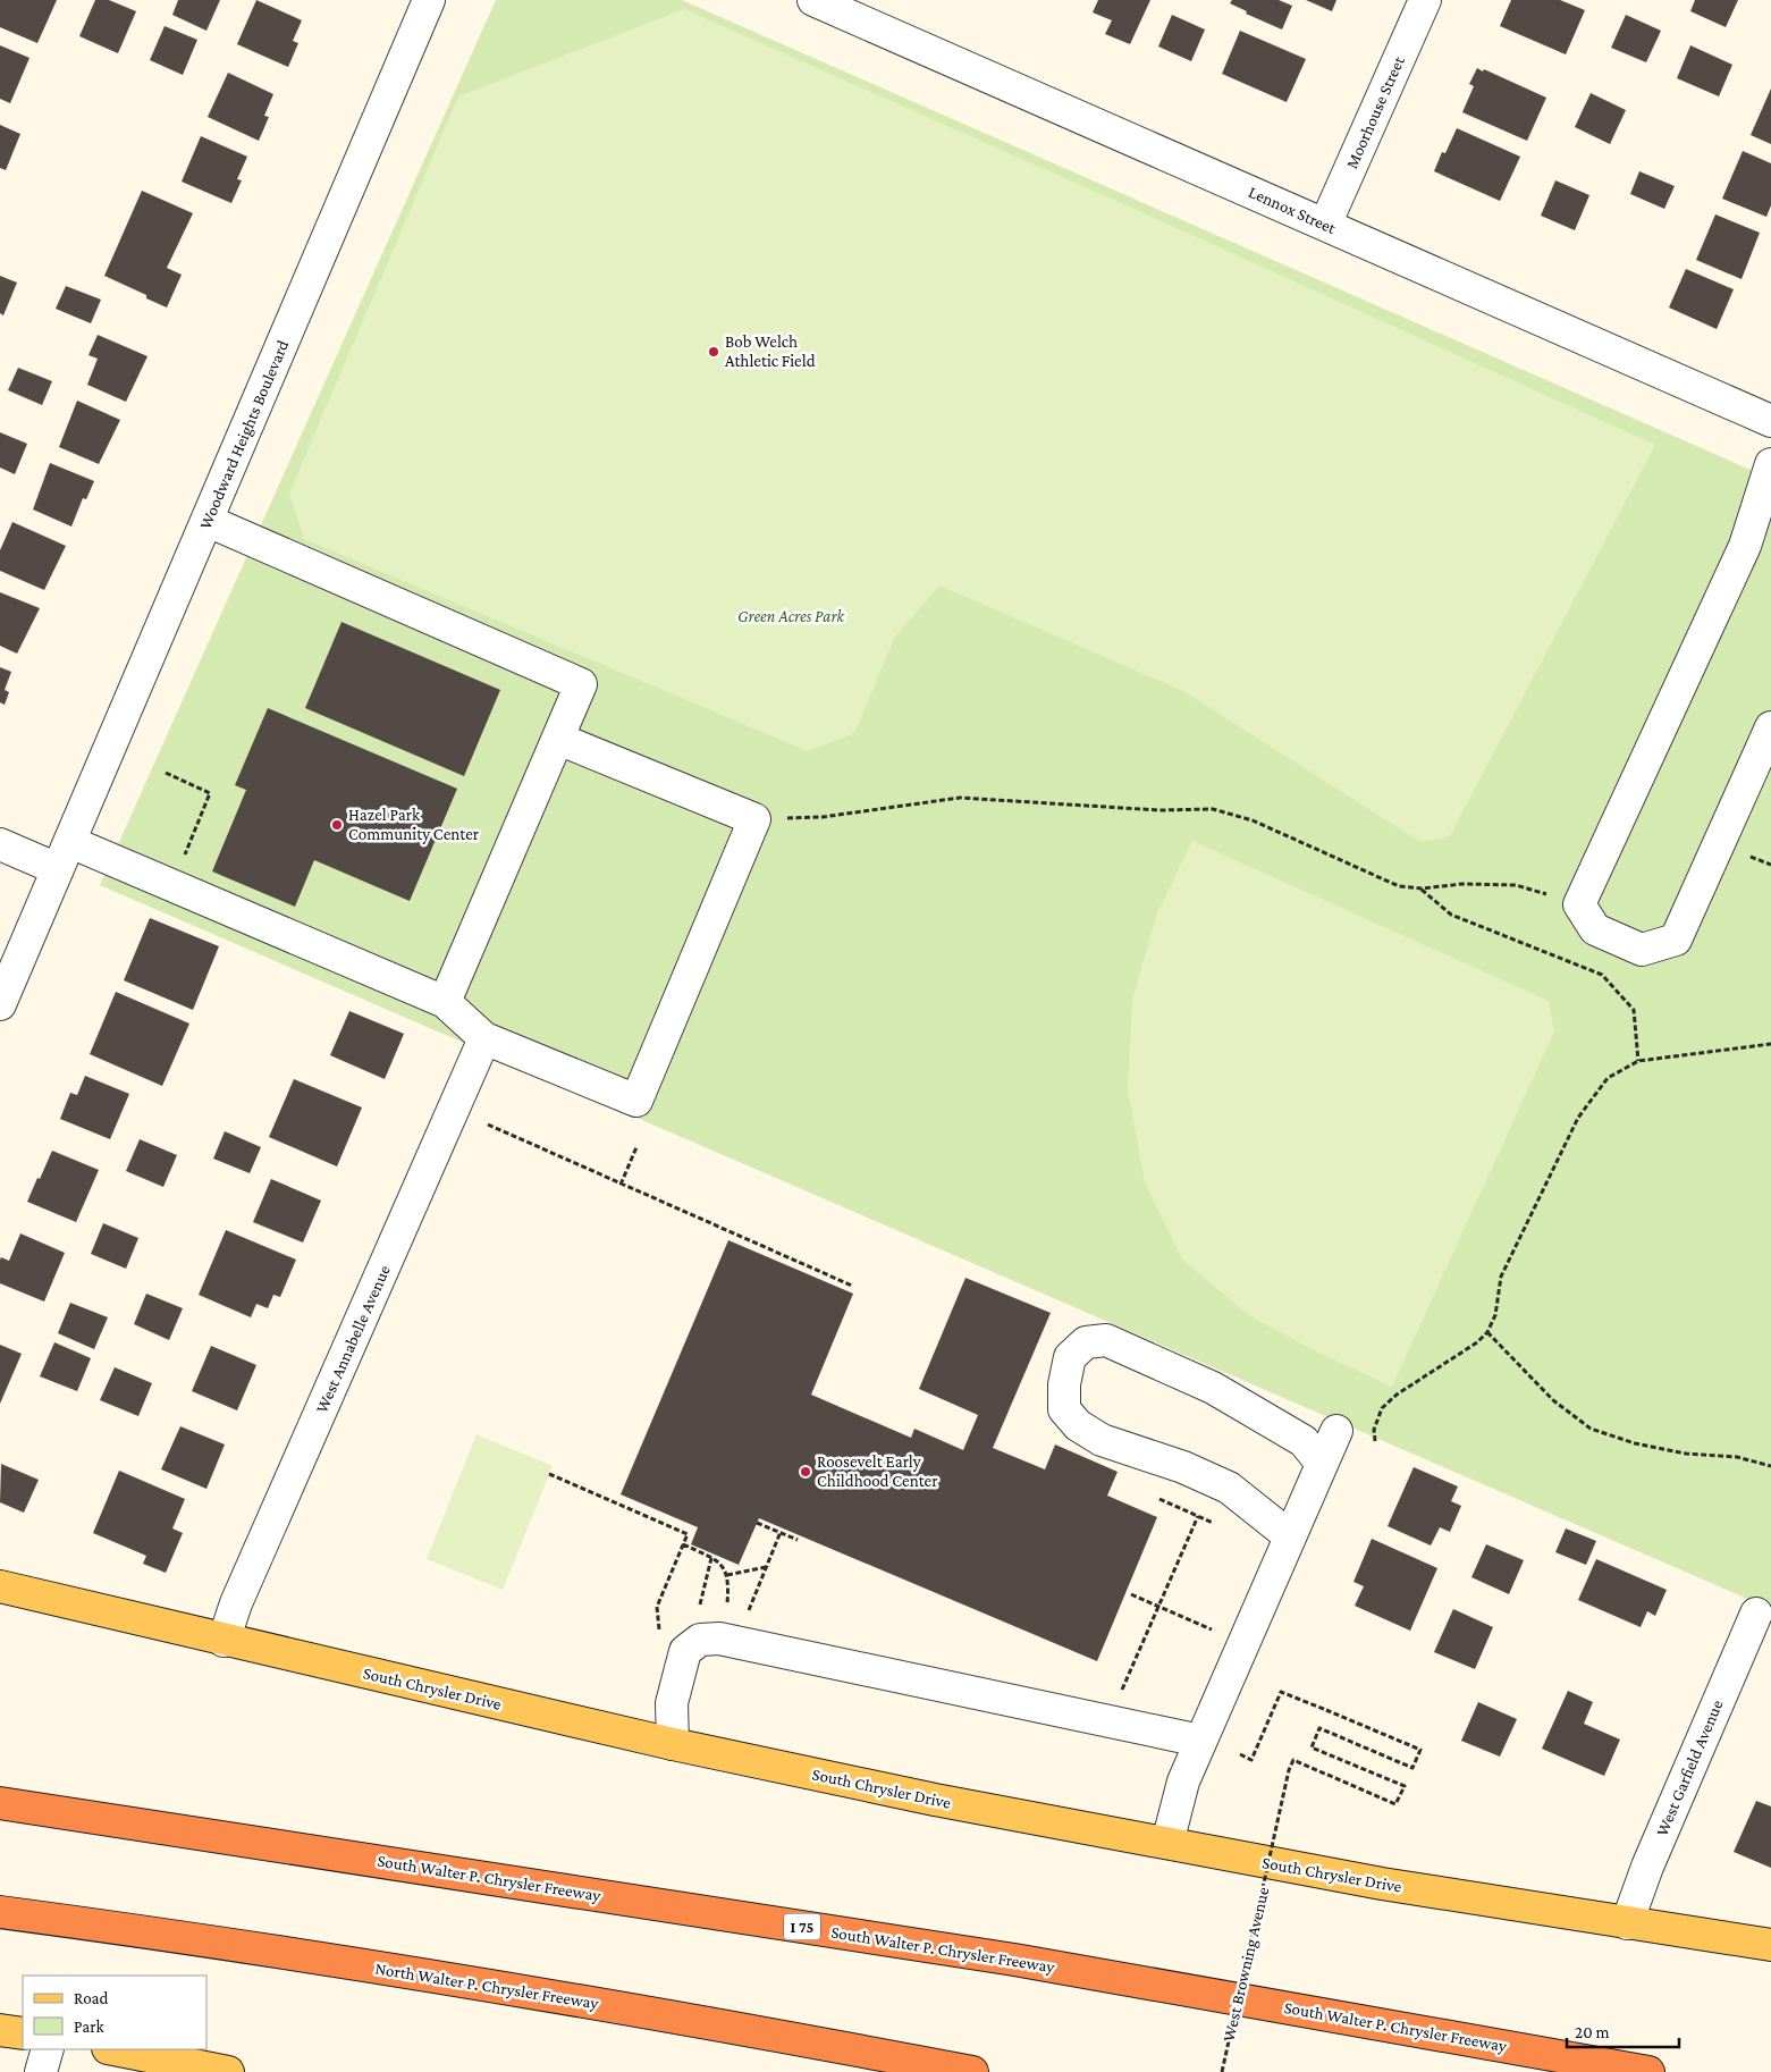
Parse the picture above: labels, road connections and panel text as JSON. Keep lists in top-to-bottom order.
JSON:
{
  "streets": {
    "highway": ["South Walter P. Chrysler Freeway", "I 75", "North Walter P. Chrysler Freeway"],
    "main road": ["South Chrysler Drive"],
    "street": [
      "Moorhouse Street",
      "Lennox Street",
      "Woodward Heights Boulevard",
      "West Annabelle Avenue",
      "West Garfield Avenue"
    ],
    "path": ["West Browning Avenue"]
  },
  "crossings": [
    ["Moorhouse Street", "Lennox Street"],
    ["West Annabelle Avenue", "South Chrysler Drive"],
    ["South Chrysler Drive", "West Garfield Avenue"]
  ],
  "parks": ["Green Acres Park"],
  "places": ["Bob Welch Athletic Field", "Hazel Park Community Center", "Roosevelt Early Childhood Center"],
  "legend": ["Road", "Park"],
  "scale_bar": "20 m"
}
